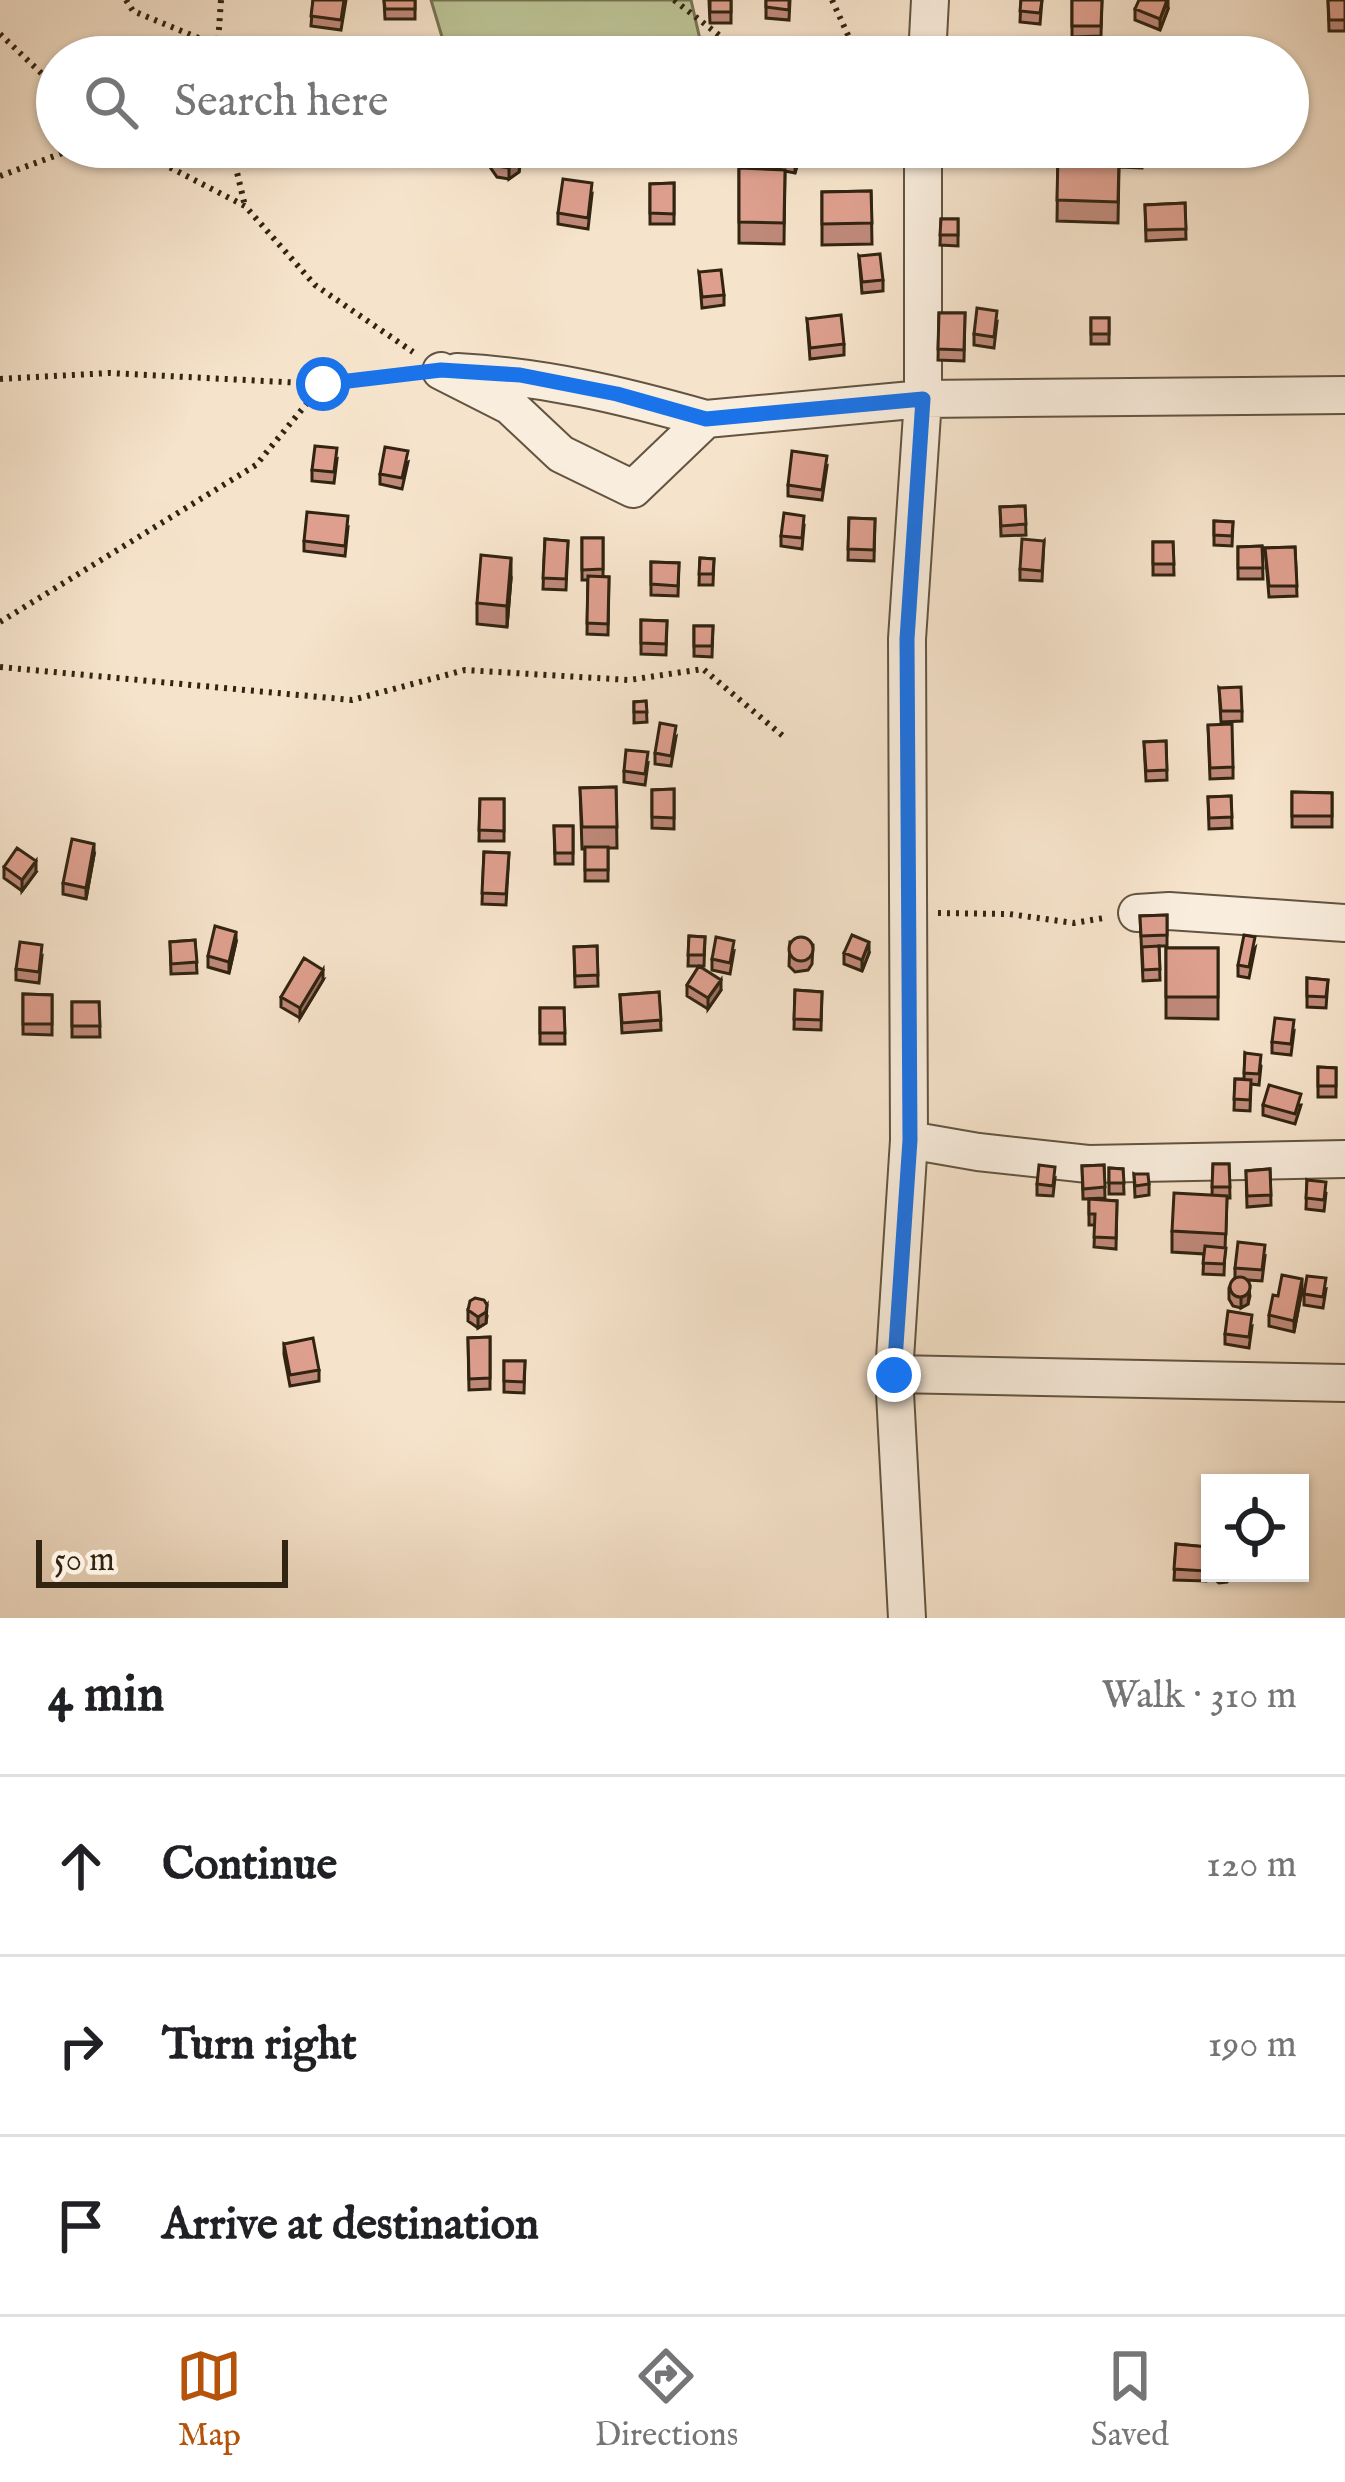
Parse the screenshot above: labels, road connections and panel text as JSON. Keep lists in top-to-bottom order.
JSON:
{
  "scale_bar": "50 m",
  "page": {
    "search": "Search here",
    "scale": "50 m",
    "heading": ["4 min", "Walk · 310 m"],
    "list": [
      ["Continue", "120 m"],
      ["Turn right", "190 m"],
      "Arrive at destination"
    ],
    "nav": ["Map", "Directions", "Saved"]
  }
}
